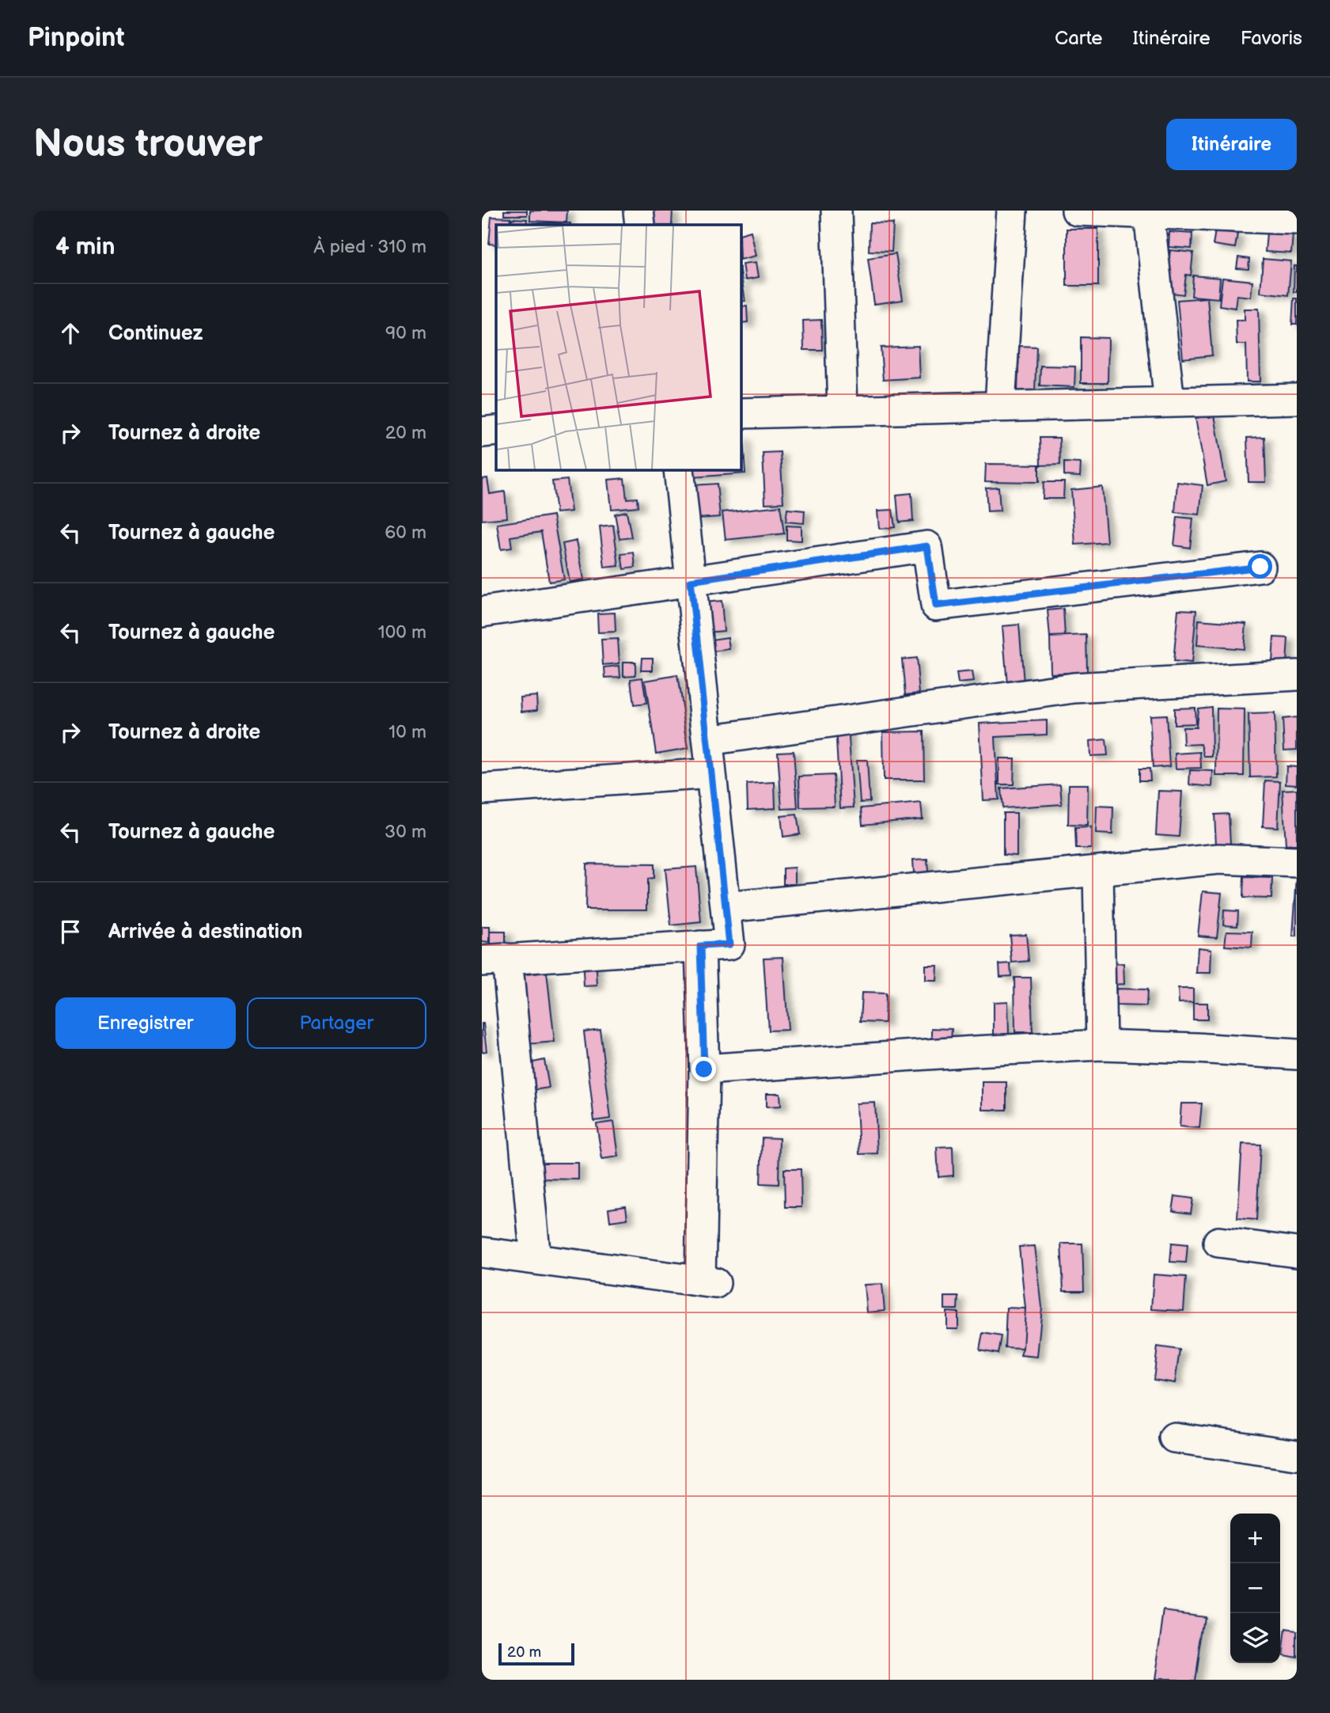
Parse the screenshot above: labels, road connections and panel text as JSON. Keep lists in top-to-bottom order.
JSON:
{
  "scale_bar": "20 m",
  "page": {
    "header": "Pinpoint",
    "nav": ["Carte", "Itinéraire", "Favoris"],
    "buttons": [
      "Itinéraire",
      ["Enregistrer", "Partager"]
    ],
    "title": "Nous trouver",
    "heading": ["4 min", "À pied · 310 m"],
    "list": [
      ["Continuez", "90 m"],
      ["Tournez à droite", "20 m"],
      ["Tournez à gauche", "60 m"],
      ["Tournez à gauche", "100 m"],
      ["Tournez à droite", "10 m"],
      ["Tournez à gauche", "30 m"],
      "Arrivée à destination"
    ],
    "map_buttons": ["+", "−"],
    "scale": "20 m"
  }
}
